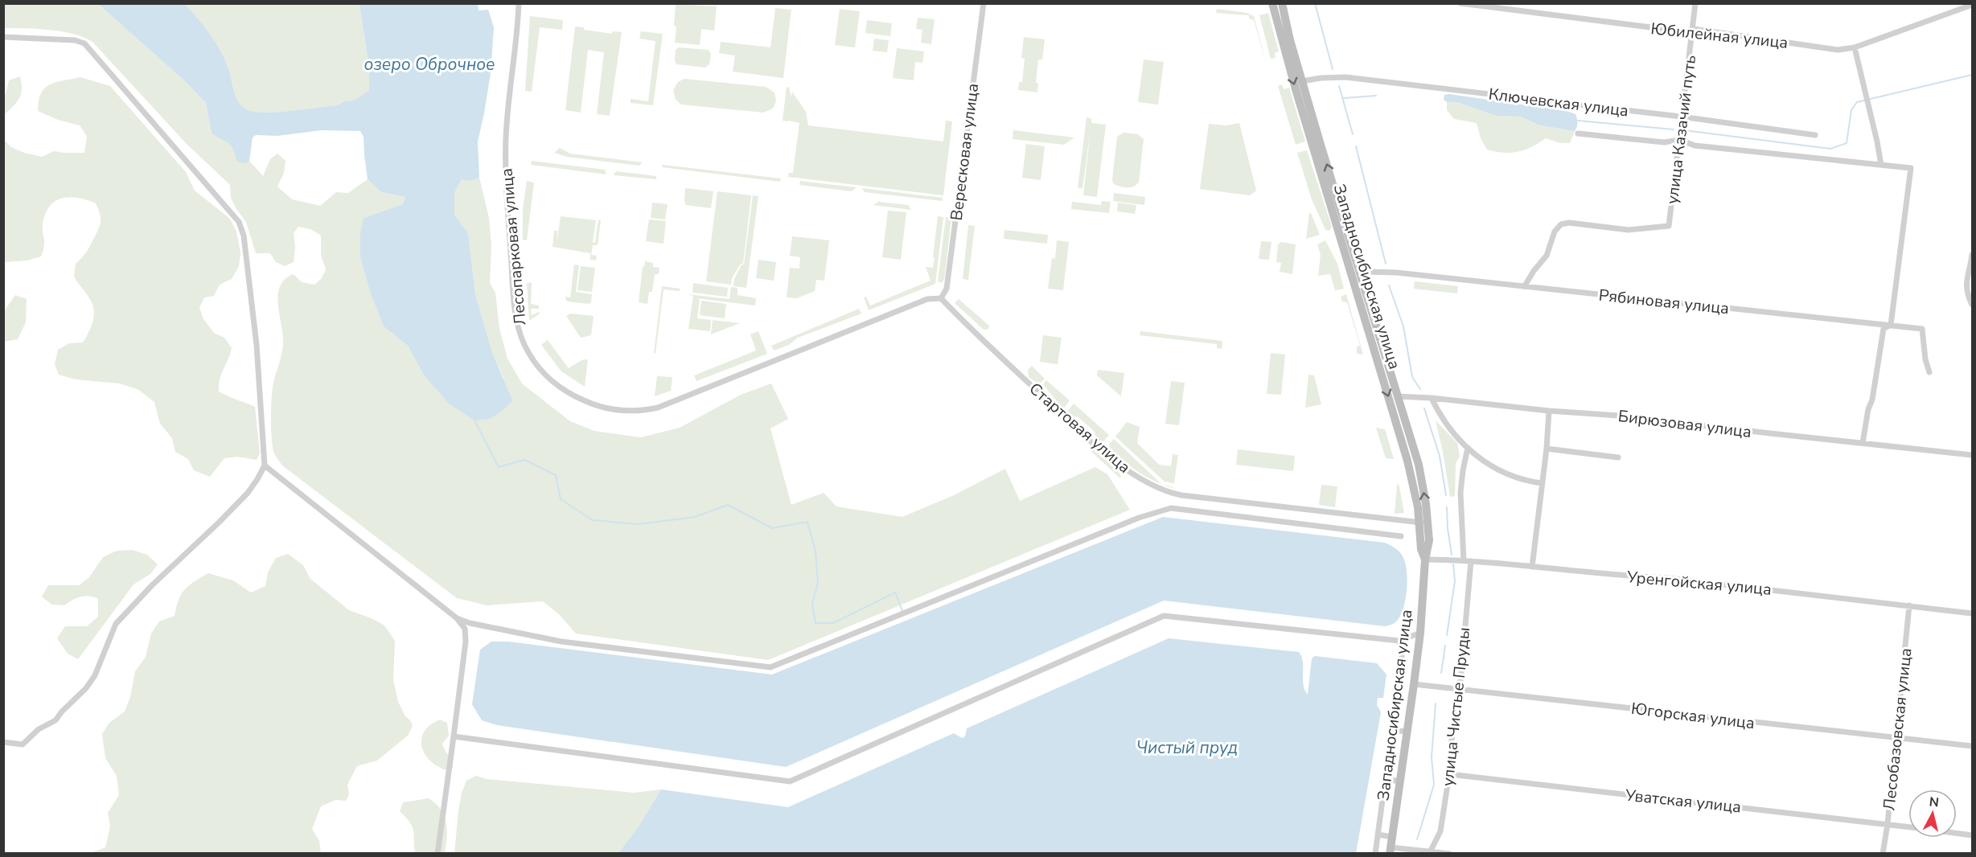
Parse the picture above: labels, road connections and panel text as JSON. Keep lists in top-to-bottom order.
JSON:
{
  "streets": {
    "main road": ["Западносибирская улица"],
    "street": [
      "Юбилейная улица",
      "Ключевская улица",
      "улица Казачий путь",
      "Вересковая улица",
      "Лесопарковая улица",
      "Рябиновая улица",
      "Бирюзовая улица",
      "Стартовая улица",
      "Уренгойская улица",
      "улица Чистые Пруды",
      "Югорская улица",
      "Лесобазовская улица",
      "Уватская улица"
    ]
  },
  "crossings": [
    ["Юбилейная улица", "улица Казачий путь"],
    ["Ключевская улица", "улица Казачий путь"],
    ["Ключевская улица", "Западносибирская улица"],
    ["Ключевская улица", "Рябиновая улица"],
    ["улица Казачий путь", "Рябиновая улица"],
    ["Вересковая улица", "Лесопарковая улица"],
    ["Вересковая улица", "Стартовая улица"],
    ["Лесопарковая улица", "Стартовая улица"],
    ["Западносибирская улица", "Рябиновая улица"],
    ["Западносибирская улица", "Бирюзовая улица"],
    ["Западносибирская улица", "Стартовая улица"],
    ["Западносибирская улица", "Уренгойская улица"],
    ["Западносибирская улица", "Югорская улица"],
    ["Уренгойская улица", "улица Чистые Пруды"],
    ["Уренгойская улица", "Лесобазовская улица"],
    ["улица Чистые Пруды", "Югорская улица"],
    ["улица Чистые Пруды", "Уватская улица"],
    ["Югорская улица", "Лесобазовская улица"],
    ["Лесобазовская улица", "Уватская улица"]
  ],
  "water": ["озеро Оброчное", "Чистый пруд"],
  "north": "top"
}
